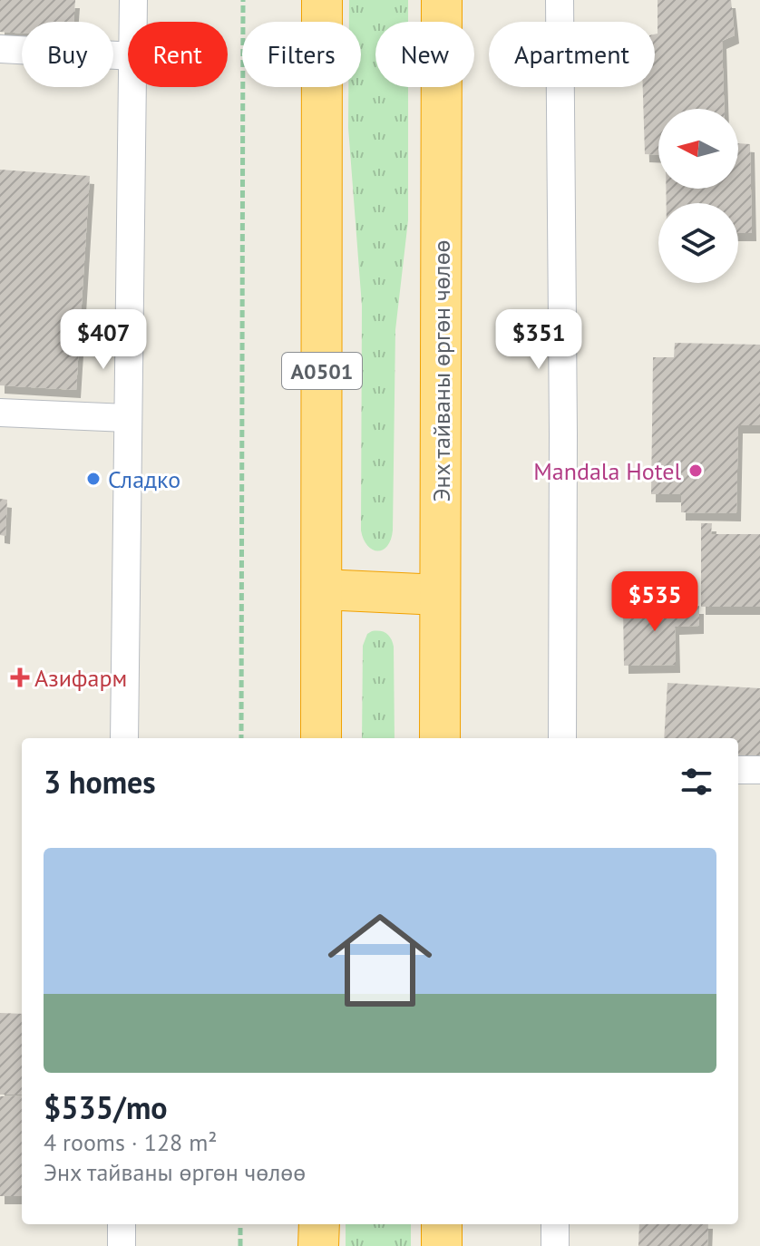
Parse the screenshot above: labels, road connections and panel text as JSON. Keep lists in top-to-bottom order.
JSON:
{
  "streets": {
    "highway": ["A0501", "Энх тайваны өргөн чөлөө"]
  },
  "places": {
    "other": ["Mandala Hotel", "Сладко"],
    "health": ["Азифарм"]
  },
  "north": "left",
  "page": {
    "chip": [
      "Buy",
      "Rent",
      "Filters",
      "New",
      "Apartment"
    ],
    "price": ["$407", "$351", "$535"],
    "heading": "3 homes",
    "list": [
      {
        "name": "$535/mo",
        "note": "4 rooms · 128 m² · Энх тайваны өргөн чөлөө"
      }
    ]
  }
}
